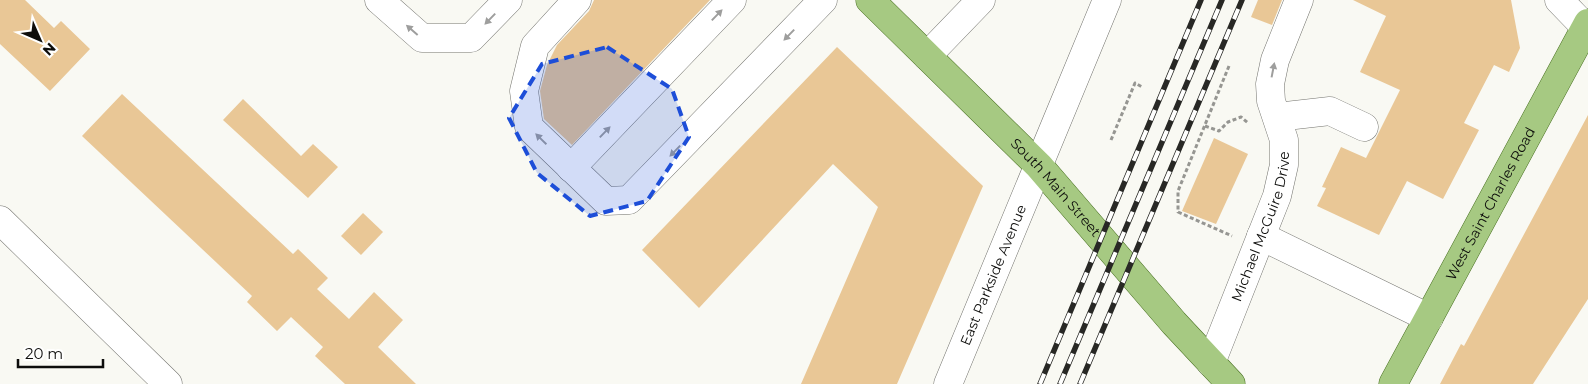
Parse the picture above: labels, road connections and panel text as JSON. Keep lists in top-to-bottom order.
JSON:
{
  "streets": {
    "main road": ["South Main Street", "West Saint Charles Road"],
    "street": ["Michael McGuire Drive", "East Parkside Avenue"]
  },
  "crossings": [
    ["South Main Street", "Michael McGuire Drive"],
    ["South Main Street", "East Parkside Avenue"]
  ],
  "scale_bar": "20 m",
  "north": "bottom right"
}
